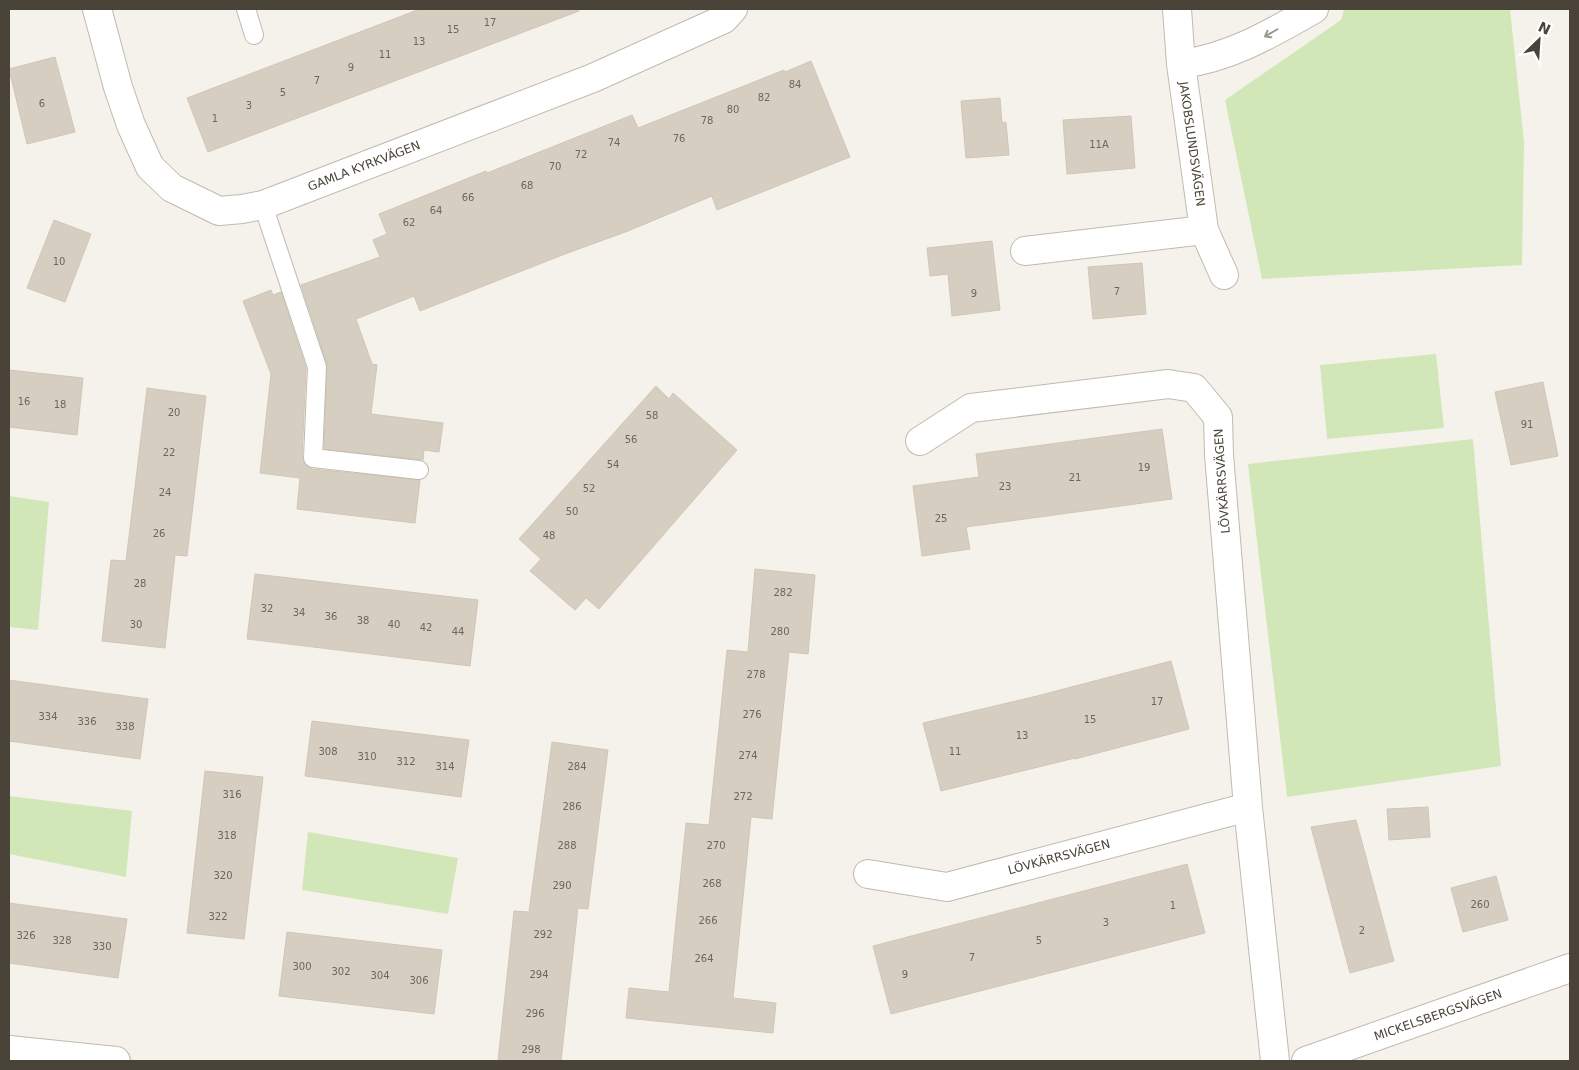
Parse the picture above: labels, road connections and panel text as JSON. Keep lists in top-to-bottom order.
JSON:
{
  "streets": {
    "street": [
      "JAKOBSLUNDSVÄGEN",
      "GAMLA KYRKVÄGEN",
      "LÖVKÄRRSVÄGEN",
      "MICKELSBERGSVÄGEN"
    ]
  },
  "house_numbers": [
    "17",
    "15",
    "13",
    "11",
    "9",
    "7",
    "84",
    "5",
    "82",
    "6",
    "3",
    "80",
    "1",
    "78",
    "76",
    "74",
    "11A",
    "72",
    "70",
    "68",
    "66",
    "64",
    "62",
    "10",
    "7",
    "9",
    "16",
    "18",
    "20",
    "58",
    "91",
    "56",
    "22",
    "54",
    "19",
    "21",
    "23",
    "52",
    "24",
    "50",
    "25",
    "26",
    "48",
    "28",
    "282",
    "32",
    "34",
    "36",
    "38",
    "30",
    "40",
    "42",
    "44",
    "280",
    "278",
    "17",
    "276",
    "334",
    "15",
    "336",
    "338",
    "13",
    "308",
    "11",
    "274",
    "310",
    "312",
    "314",
    "284",
    "316",
    "272",
    "286",
    "318",
    "288",
    "270",
    "320",
    "268",
    "290",
    "260",
    "1",
    "322",
    "266",
    "3",
    "2",
    "292",
    "326",
    "328",
    "5",
    "330",
    "7",
    "264",
    "300",
    "302",
    "294",
    "9",
    "304",
    "306",
    "296",
    "298"
  ],
  "north": "top right"
}
